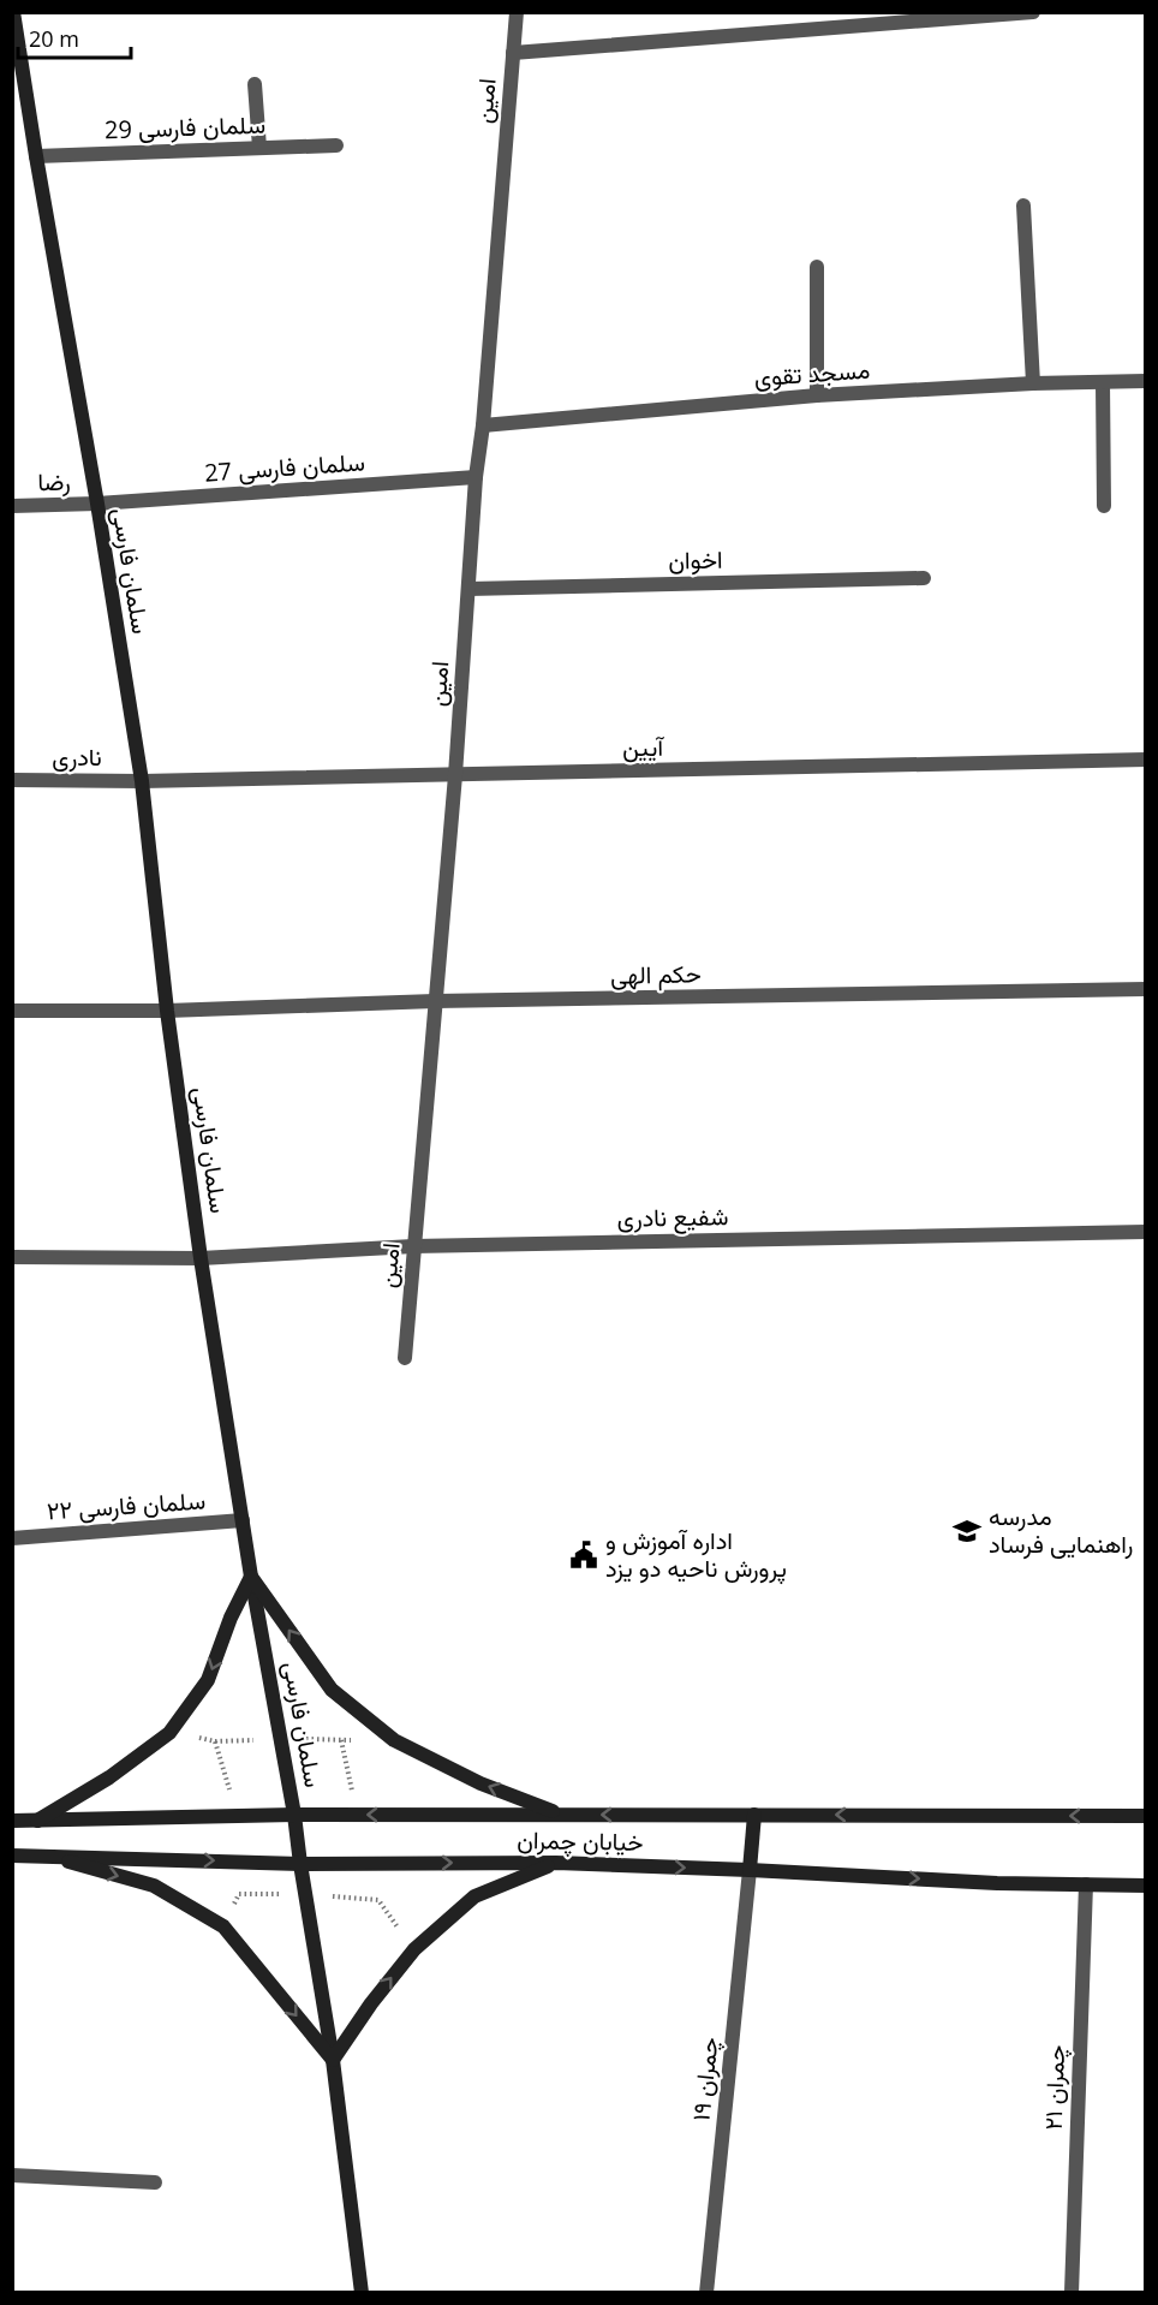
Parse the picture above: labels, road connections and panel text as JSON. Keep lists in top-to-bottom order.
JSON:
{
  "streets": {
    "main road": ["سلمان فارسی", "خیابان چمران"],
    "street": [
      "امین",
      "سلمان فارسی 29",
      "مسجد تقوی",
      "سلمان فارسی 27",
      "رضا",
      "اخوان",
      "آیین",
      "نادری",
      "حکم الهی",
      "شفیع نادری",
      "سلمان فارسی ۲۲",
      "چمران ۱۹",
      "چمران ۲۱"
    ]
  },
  "crossings": [
    ["امین", "مسجد تقوی"],
    ["امین", "سلمان فارسی 27"],
    ["امین", "اخوان"],
    ["امین", "آیین"],
    ["امین", "حکم الهی"],
    ["امین", "شفیع نادری"],
    ["سلمان فارسی 29", "سلمان فارسی"],
    ["سلمان فارسی 27", "رضا"],
    ["سلمان فارسی 27", "سلمان فارسی"],
    ["رضا", "سلمان فارسی"],
    ["سلمان فارسی", "آیین"],
    ["سلمان فارسی", "نادری"],
    ["سلمان فارسی", "حکم الهی"],
    ["سلمان فارسی", "شفیع نادری"],
    ["سلمان فارسی", "سلمان فارسی ۲۲"],
    ["سلمان فارسی", "خیابان چمران"],
    ["آیین", "نادری"],
    ["خیابان چمران", "چمران ۱۹"],
    ["خیابان چمران", "چمران ۲۱"]
  ],
  "places": {
    "school or university": ["مدرسه راهنمایی فرساد"],
    "public building": ["اداره آموزش و پرورش ناحیه دو یزد"]
  },
  "scale_bar": "20 m"
}
